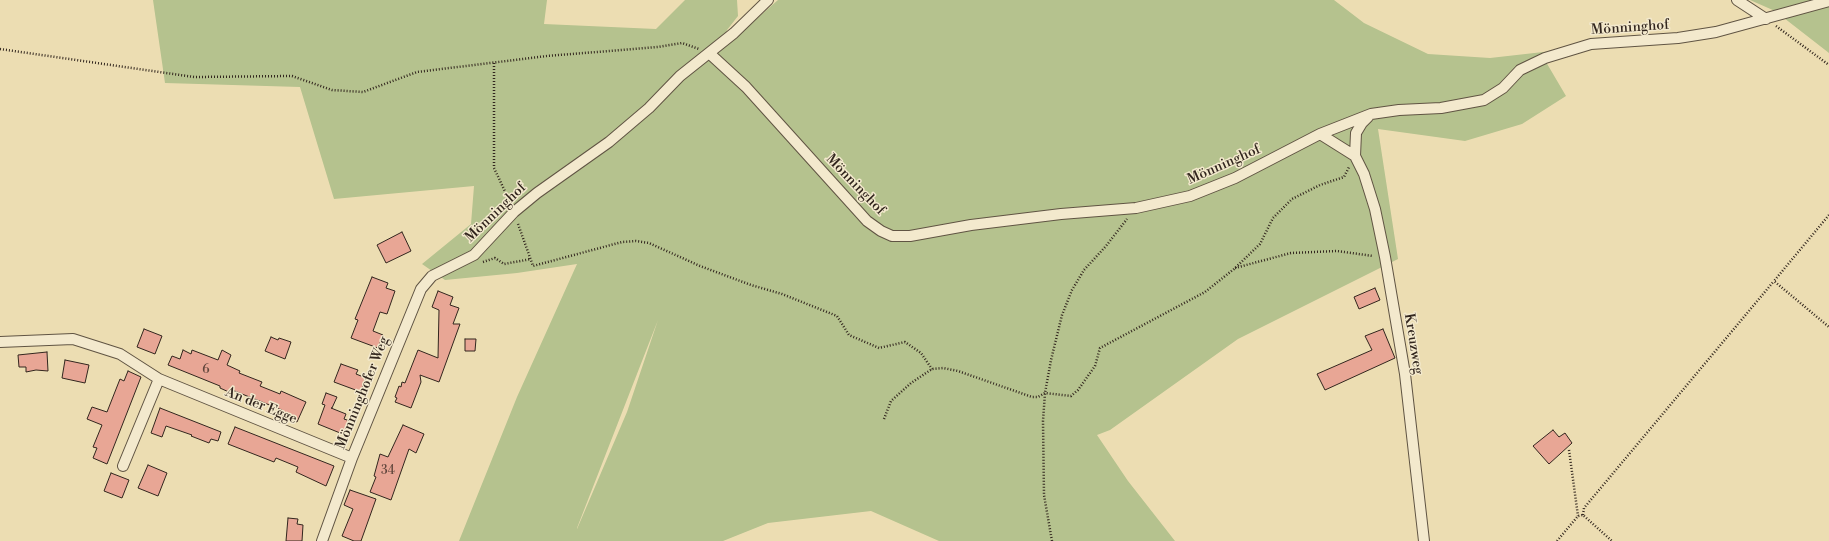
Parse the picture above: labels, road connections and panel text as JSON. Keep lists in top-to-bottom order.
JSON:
{
  "streets": {
    "street": [
      "Mönninghof",
      "Kreuzweg",
      "Mönninghofer Weg",
      "An der Egge"
    ]
  },
  "crossings": [
    ["Mönninghof", "Kreuzweg"],
    ["Mönninghof", "Mönninghofer Weg"],
    ["Mönninghofer Weg", "An der Egge"]
  ],
  "house_numbers": ["6", "34"]
}
